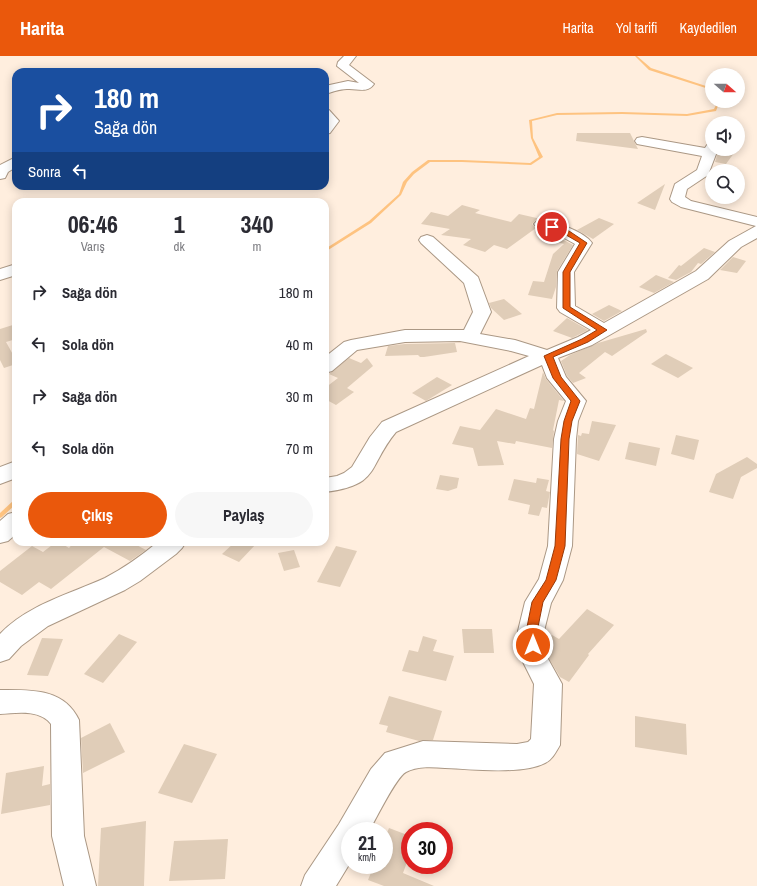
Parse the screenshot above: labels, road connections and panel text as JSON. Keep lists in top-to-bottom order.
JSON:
{
  "north": "right",
  "page": {
    "header": "Harita",
    "nav": ["Harita", "Yol tarifi", "Kaydedilen"],
    "turn": ["180 m", "Sağa dön"],
    "then": "Sonra",
    "eta": [
      "06:46",
      "Varış",
      "1",
      "dk",
      "340",
      "m"
    ],
    "list": [
      {
        "name": "Sağa dön",
        "value": "180 m"
      },
      {
        "name": "Sola dön",
        "value": "40 m"
      },
      {
        "name": "Sağa dön",
        "value": "30 m"
      },
      {
        "name": "Sola dön",
        "value": "70 m"
      }
    ],
    "buttons": ["Çıkış", "Paylaş"],
    "speed": "21 km/h",
    "limit": "30"
  }
}
